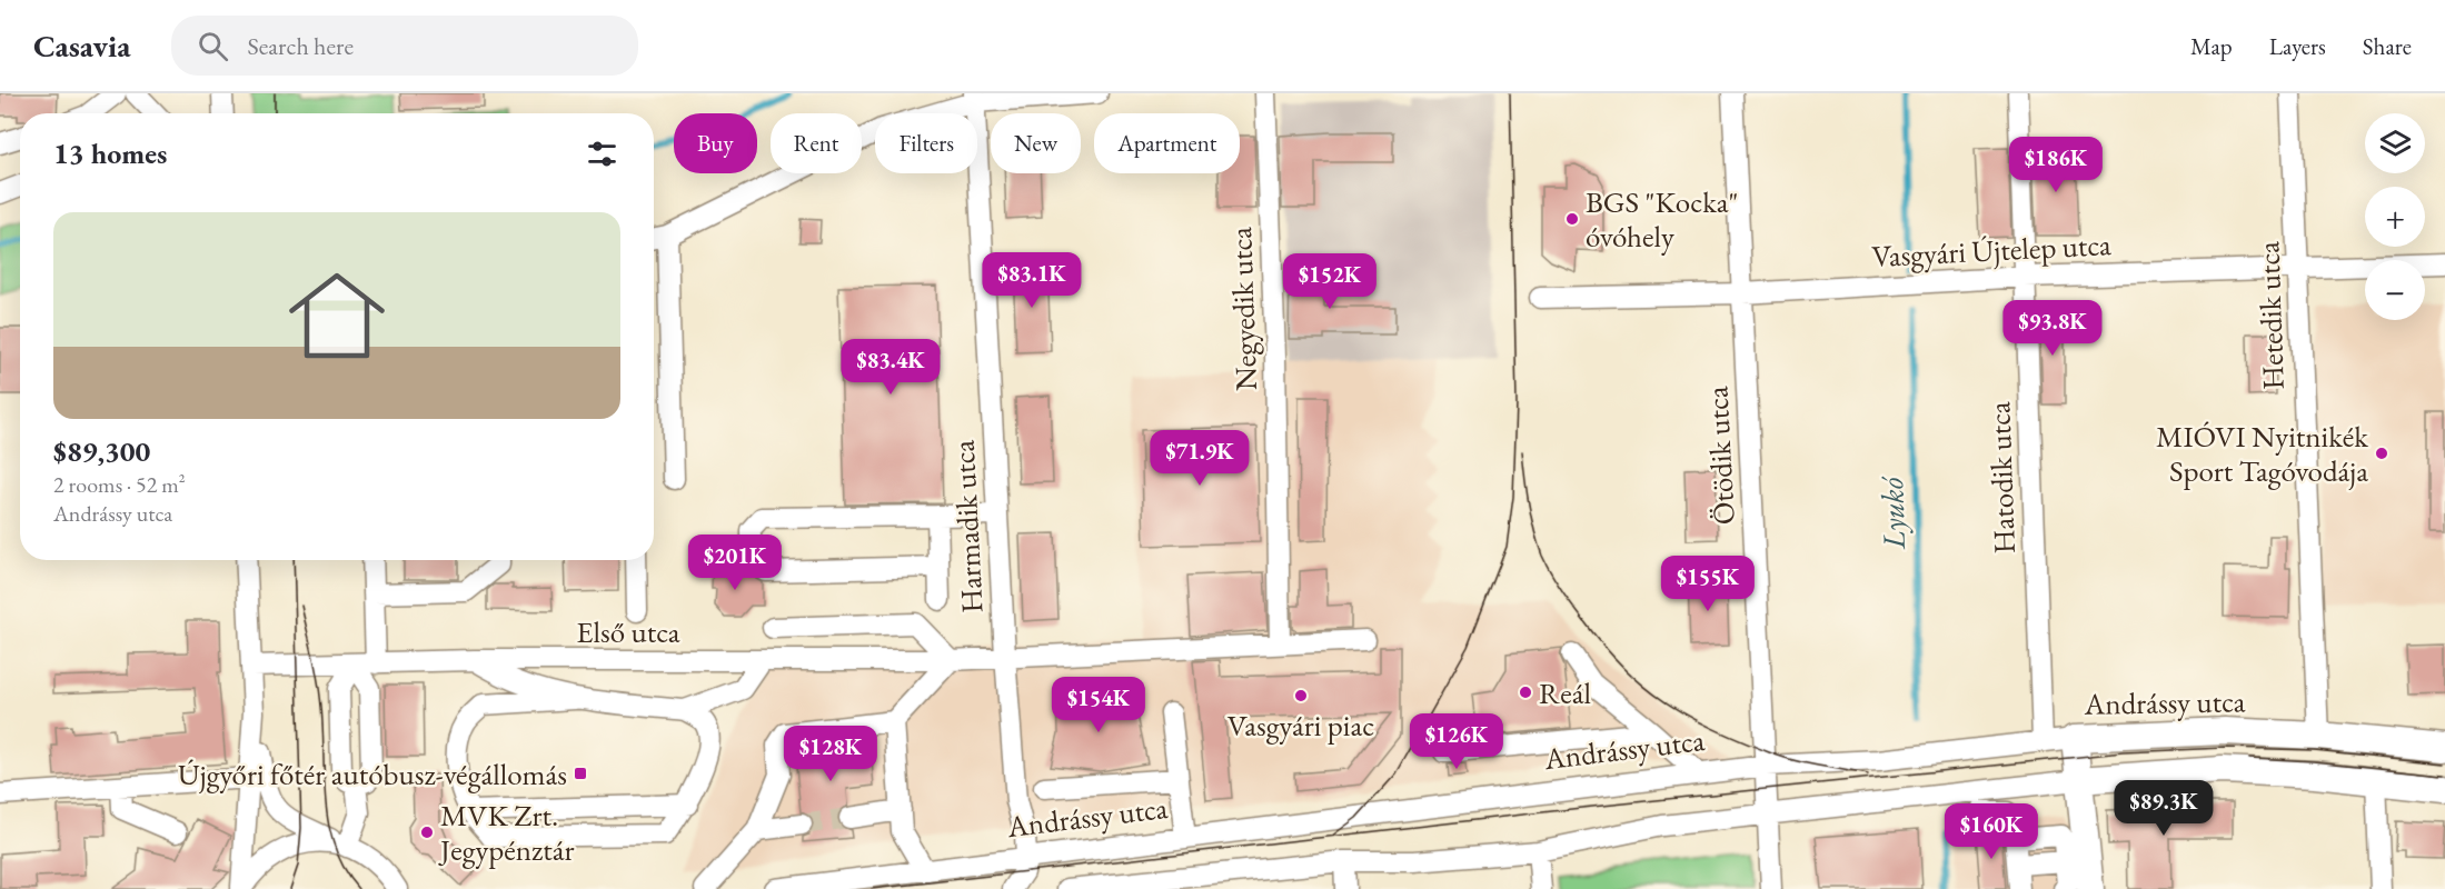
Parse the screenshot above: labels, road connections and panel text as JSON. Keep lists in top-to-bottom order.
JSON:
{
  "streets": {
    "main road": ["Andrássy utca"],
    "street": [
      "Vasgyári Újtelep utca",
      "Negyedik utca",
      "Hetedik utca",
      "Ötödik utca",
      "Hatodik utca",
      "Harmadik utca",
      "Első utca"
    ]
  },
  "crossings": [
    ["Vasgyári Újtelep utca", "Hetedik utca"],
    ["Vasgyári Újtelep utca", "Ötödik utca"],
    ["Vasgyári Újtelep utca", "Hatodik utca"],
    ["Negyedik utca", "Első utca"],
    ["Hetedik utca", "Andrássy utca"],
    ["Ötödik utca", "Andrássy utca"],
    ["Hatodik utca", "Andrássy utca"],
    ["Harmadik utca", "Első utca"],
    ["Harmadik utca", "Andrássy utca"]
  ],
  "water": ["Lyukó"],
  "places": {
    "other": [
      "BGS \"Kocka\" óvóhely",
      "MIÓVI Nyitnikék Sport Tagóvodája",
      "Reál",
      "Vasgyári piac",
      "MVK Zrt. Jegypénztár"
    ],
    "transit": ["Újgyőri főtér autóbusz-végállomás"]
  },
  "page": {
    "header": "Casavia",
    "search": "Search here",
    "nav": ["Map", "Layers", "Share"],
    "map_buttons": ["+", "−"],
    "chip": [
      "Buy",
      "Rent",
      "Filters",
      "New",
      "Apartment"
    ],
    "heading": "13 homes",
    "price": [
      "$186K",
      "$83.1K",
      "$152K",
      "$93.8K",
      "$83.4K",
      "$71.9K",
      "$201K",
      "$155K",
      "$154K",
      "$126K",
      "$128K",
      "$89.3K",
      "$160K"
    ],
    "list": [
      {
        "name": "$89,300",
        "note": "2 rooms · 52 m² · Andrássy utca"
      }
    ]
  }
}
